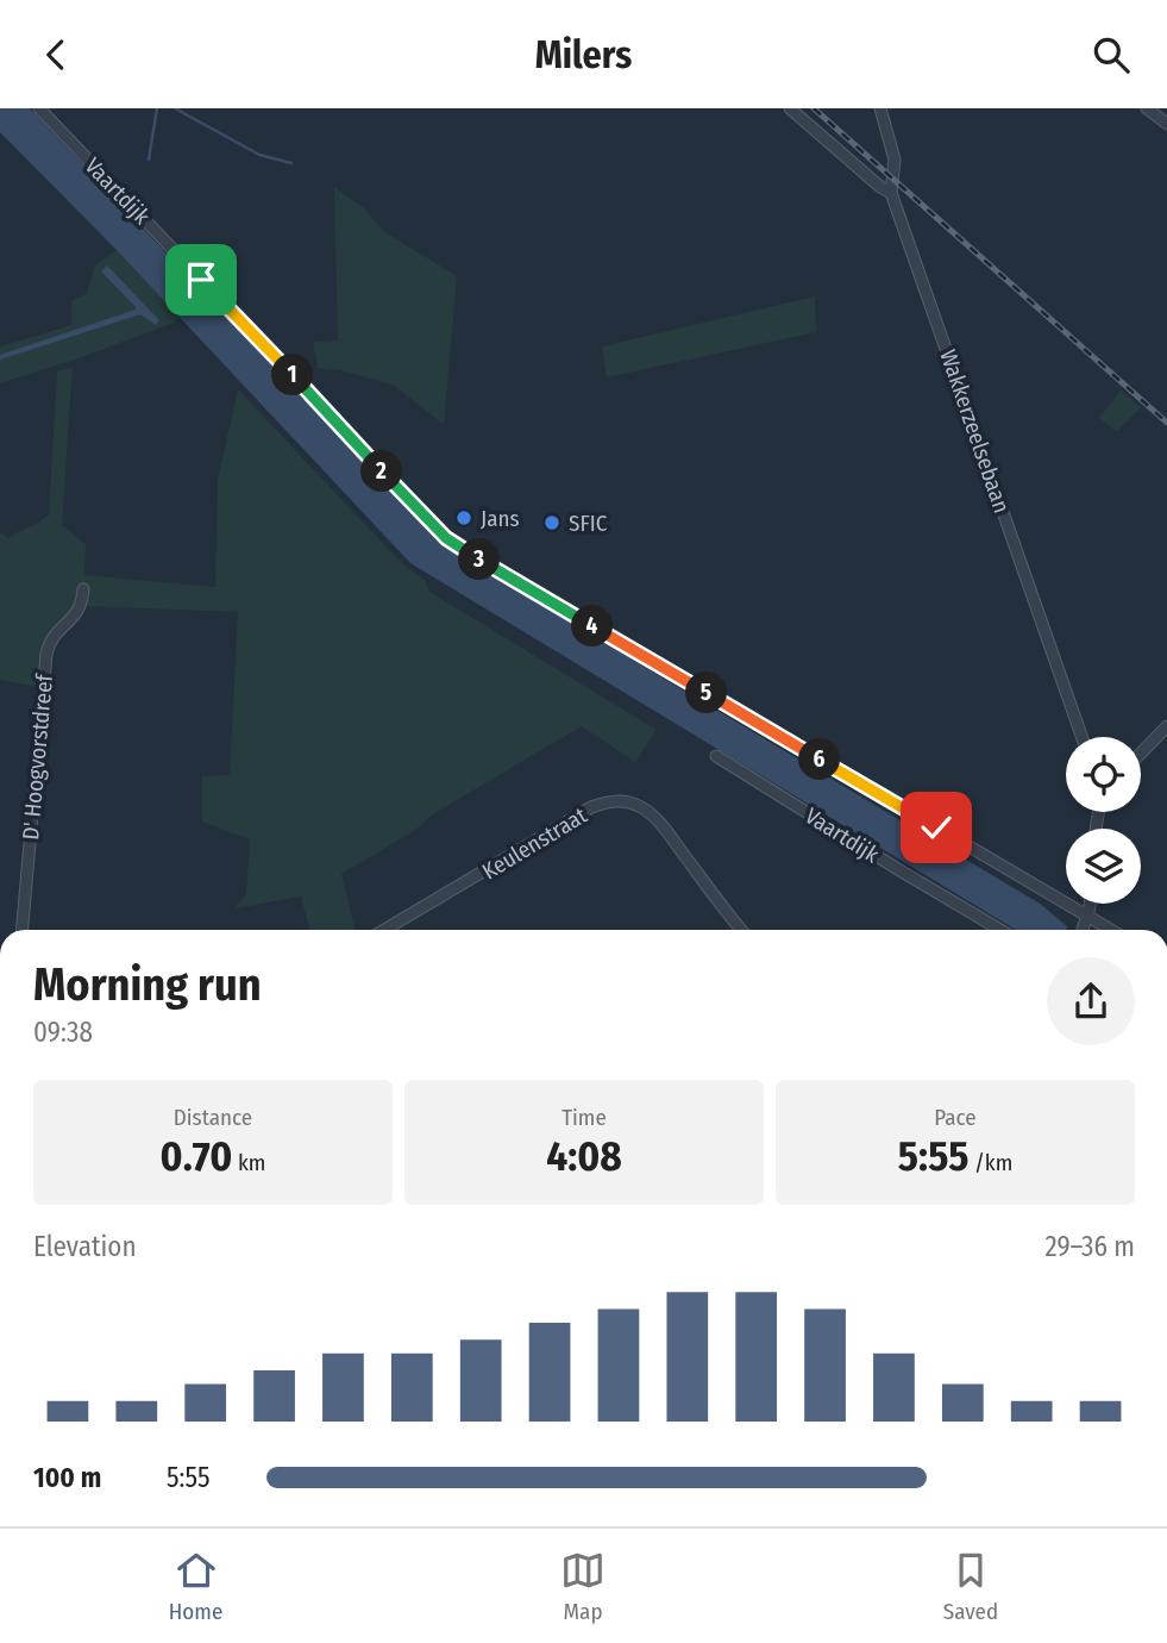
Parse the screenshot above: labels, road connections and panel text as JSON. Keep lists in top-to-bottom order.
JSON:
{
  "streets": {
    "street": [
      "Vaartdijk",
      "Wakkerzeelsebaan",
      "D' Hoogvorstdreef",
      "Keulenstraat"
    ]
  },
  "places": ["Jans", "SFIC"],
  "page": {
    "header": "Milers",
    "pins": [
      "1",
      "2",
      "3",
      "4",
      "5",
      "6"
    ],
    "heading": ["Morning run", "09:38"],
    "stats": [
      ["Distance", "0.70 km"],
      ["Time", "4:08"],
      ["Pace", "5:55 /km"]
    ],
    "chart": ["Elevation", "29–36 m"],
    "list": [
      {
        "name": "100 m",
        "note": "5:55"
      }
    ],
    "tabs": ["Home", "Map", "Saved"]
  }
}
